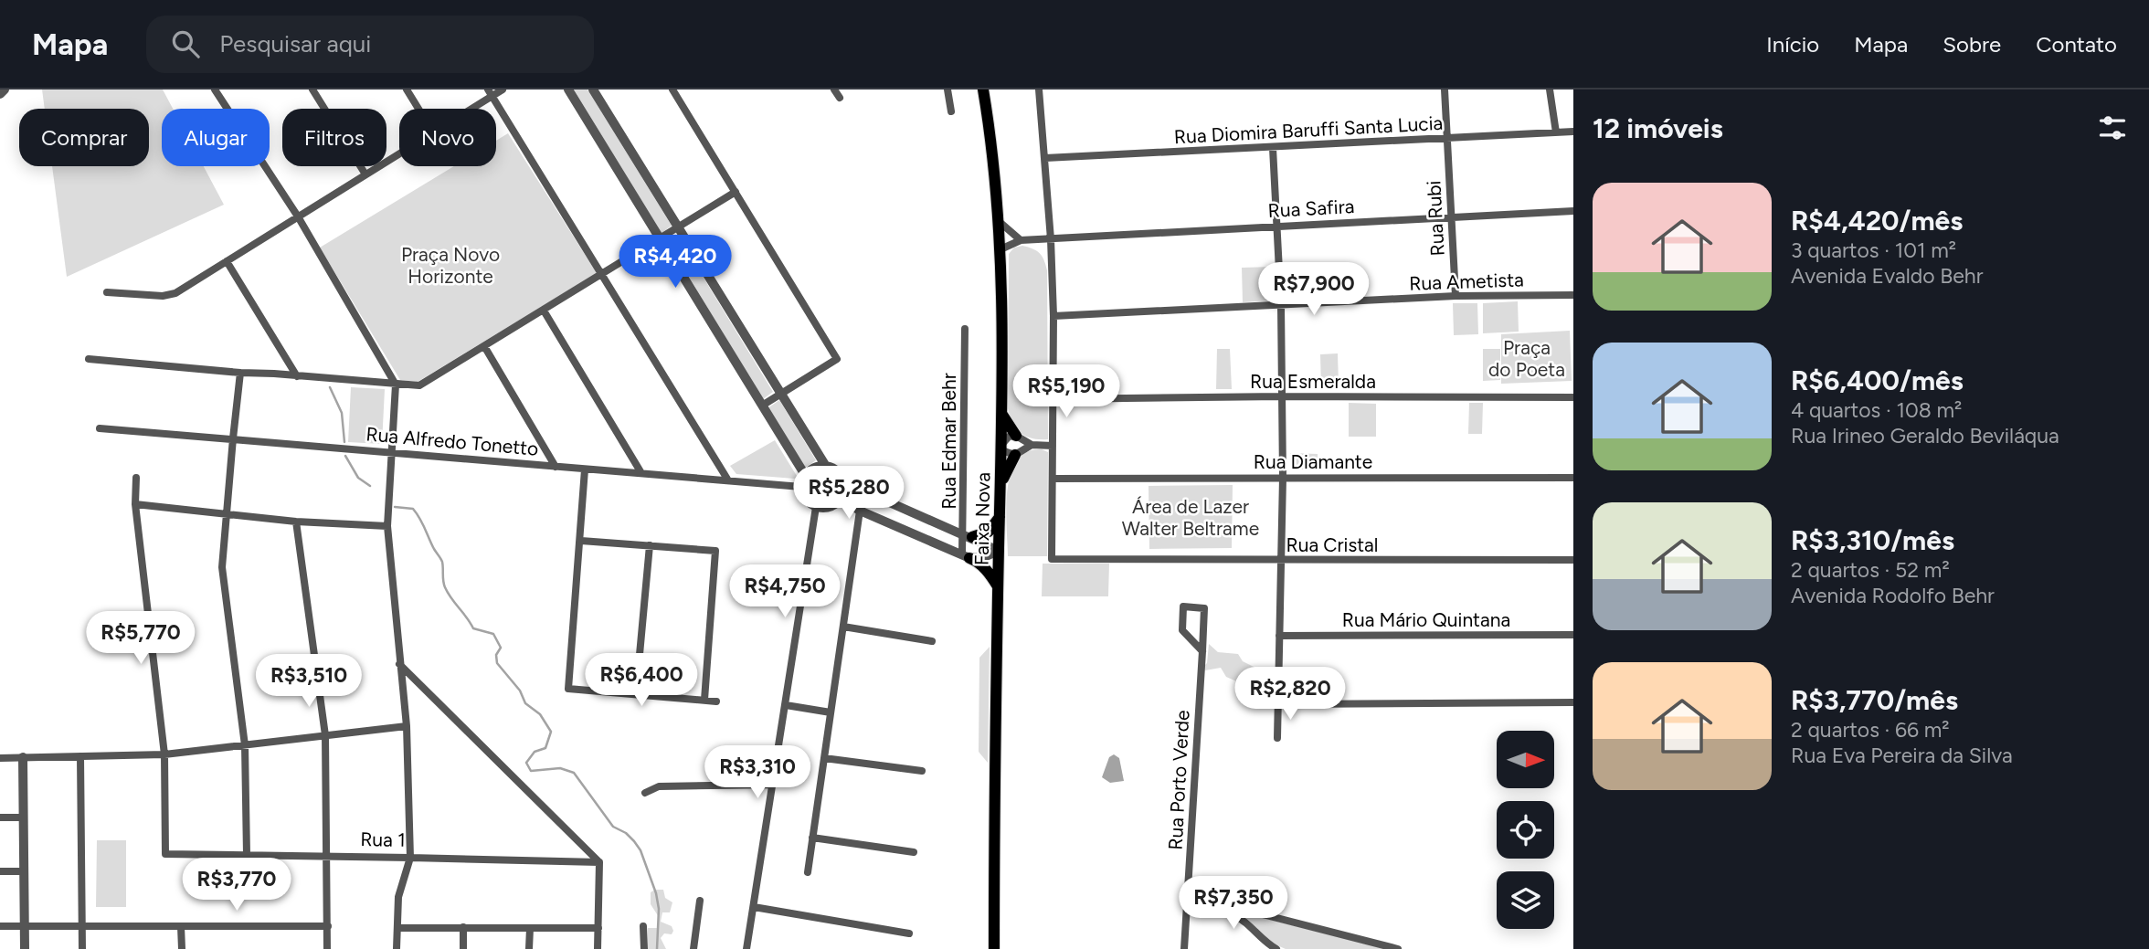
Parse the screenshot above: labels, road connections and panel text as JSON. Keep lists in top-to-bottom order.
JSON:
{
  "streets": {
    "highway": ["Faixa Nova"],
    "street": [
      "Rua Diomira Baruffi Santa Lucia",
      "Rua Safira",
      "Rua Rubi",
      "Rua Ametista",
      "Rua Esmeralda",
      "Rua Alfredo Tonetto",
      "Rua Edmar Behr",
      "Rua Diamante",
      "Rua Cristal",
      "Rua Mário Quintana",
      "Rua Porto Verde",
      "Rua 1"
    ]
  },
  "crossings": [
    ["Rua Diomira Baruffi Santa Lucia", "Rua Rubi"],
    ["Rua Safira", "Rua Rubi"],
    ["Rua Rubi", "Rua Ametista"],
    ["Rua Diamante", "Rua Cristal"]
  ],
  "parks": ["Praça Novo Horizonte", "Praça do Poeta", "Área de Lazer Walter Beltrame"],
  "north": "right",
  "page": {
    "header": "Mapa",
    "search": "Pesquisar aqui",
    "nav": [
      "Início",
      "Mapa",
      "Sobre",
      "Contato"
    ],
    "heading": "12 imóveis",
    "chip": [
      "Comprar",
      "Alugar",
      "Filtros",
      "Novo"
    ],
    "list": [
      {
        "name": "R$4,420/mês",
        "note": "3 quartos · 101 m² · Avenida Evaldo Behr"
      },
      {
        "name": "R$6,400/mês",
        "note": "4 quartos · 108 m² · Rua Irineo Geraldo Beviláqua"
      },
      {
        "name": "R$3,310/mês",
        "note": "2 quartos · 52 m² · Avenida Rodolfo Behr"
      },
      {
        "name": "R$3,770/mês",
        "note": "2 quartos · 66 m² · Rua Eva Pereira da Silva"
      }
    ],
    "price": [
      "R$4,420",
      "R$7,900",
      "R$5,190",
      "R$5,280",
      "R$4,750",
      "R$5,770",
      "R$6,400",
      "R$3,510",
      "R$2,820",
      "R$3,310",
      "R$3,770",
      "R$7,350"
    ]
  }
}
